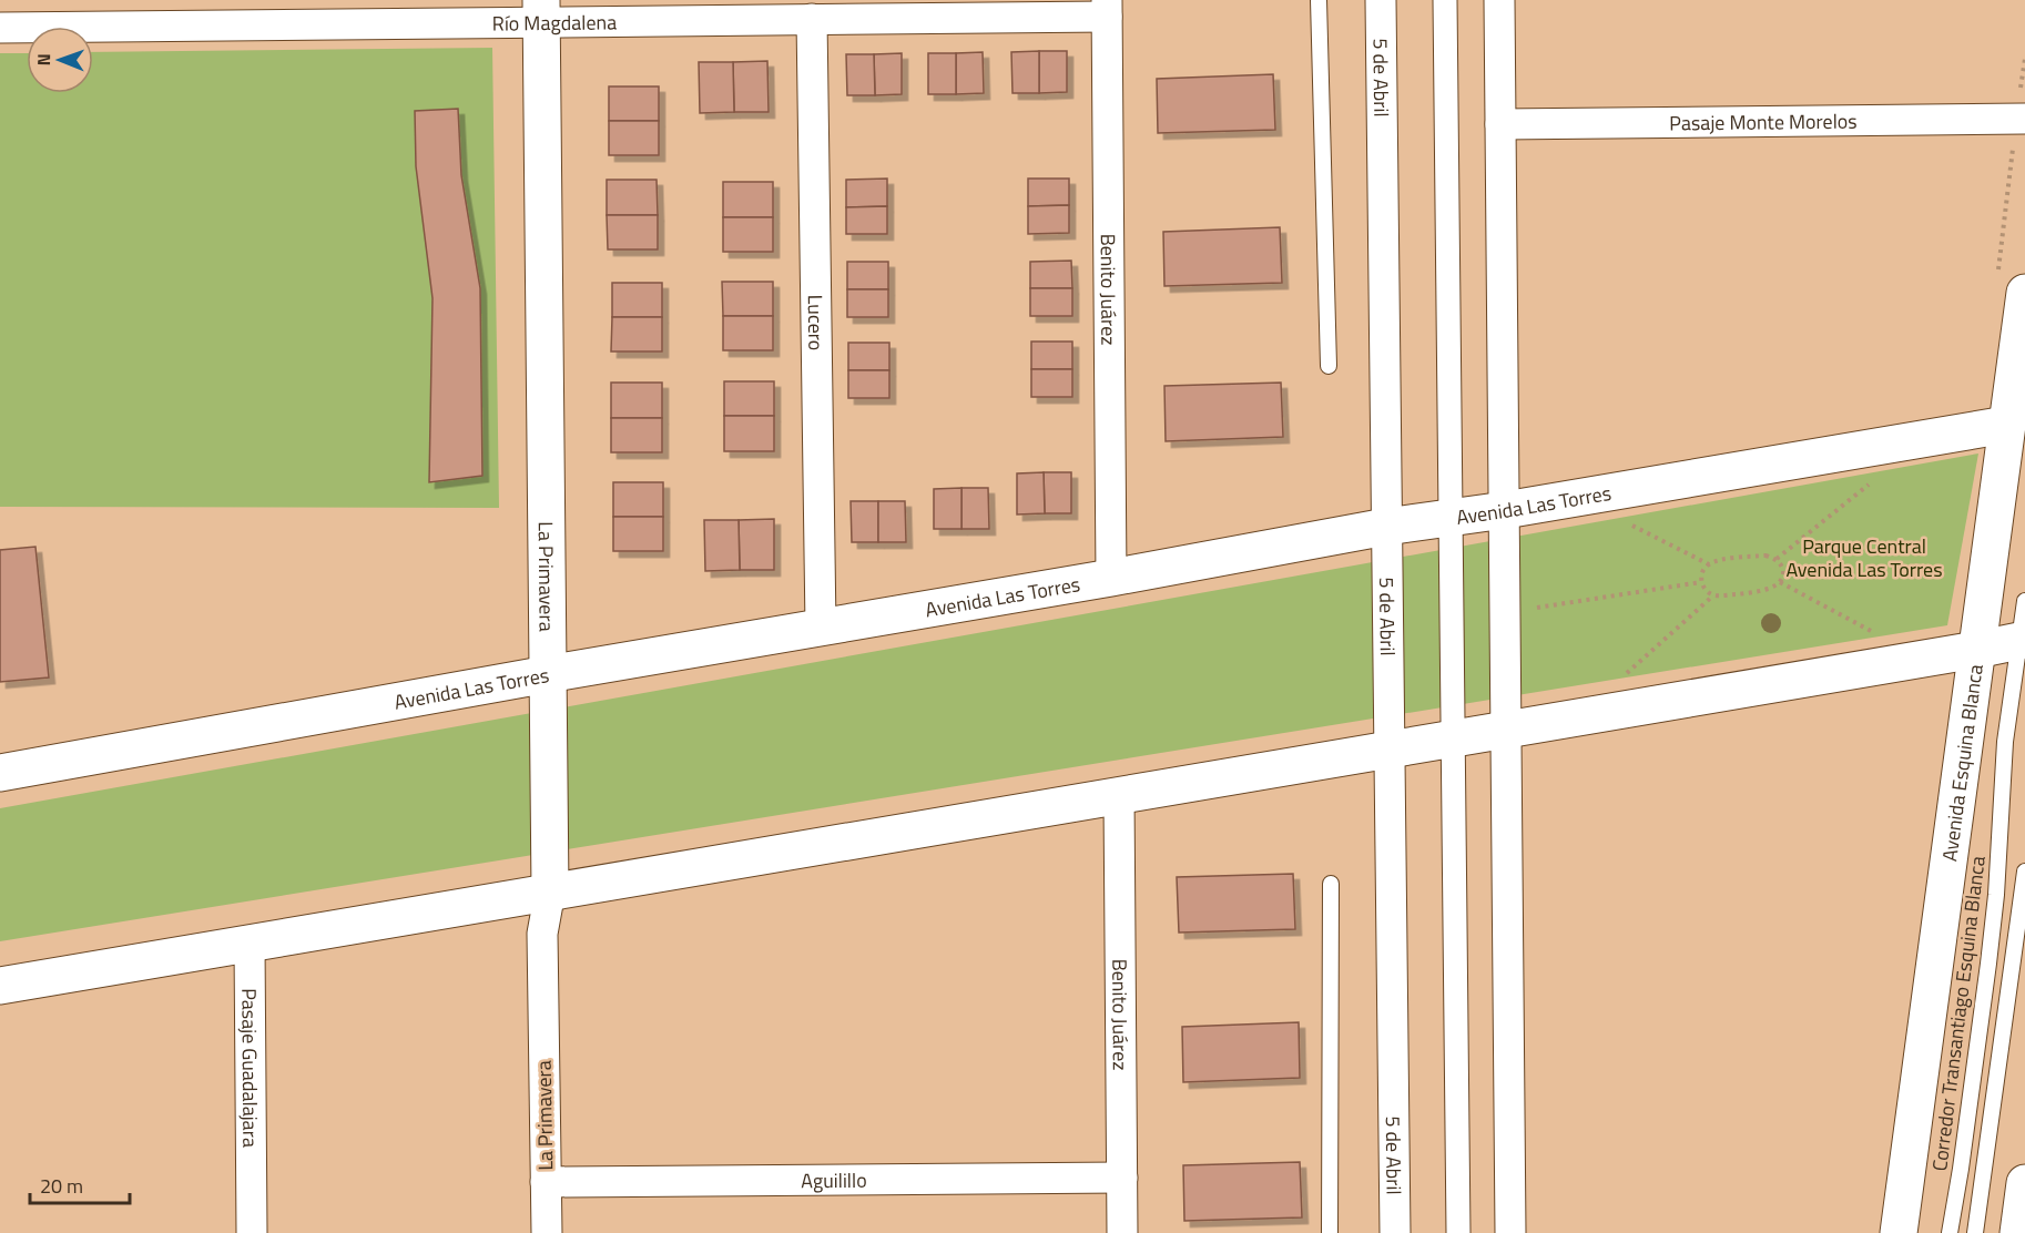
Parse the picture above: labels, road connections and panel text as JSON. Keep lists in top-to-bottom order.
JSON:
{
  "streets": {
    "street": [
      "Río Magdalena",
      "5 de Abril",
      "Pasaje Monte Morelos",
      "Benito Juárez",
      "Lucero",
      "Avenida Las Torres",
      "La Primavera",
      "Avenida Esquina Blanca",
      "Pasaje Guadalajara",
      "Aguilillo"
    ],
    "lane": ["Corredor Transantiago Esquina Blanca"]
  },
  "crossings": [
    ["Río Magdalena", "Benito Juárez"],
    ["Río Magdalena", "Lucero"],
    ["Río Magdalena", "La Primavera"],
    ["5 de Abril", "Avenida Las Torres"],
    ["Benito Juárez", "Avenida Las Torres"],
    ["Benito Juárez", "Aguilillo"],
    ["Lucero", "Avenida Las Torres"],
    ["Avenida Las Torres", "La Primavera"],
    ["Avenida Las Torres", "Avenida Esquina Blanca"],
    ["La Primavera", "Aguilillo"]
  ],
  "parks": ["Parque Central Avenida Las Torres"],
  "scale_bar": "20 m",
  "north": "left"
}
